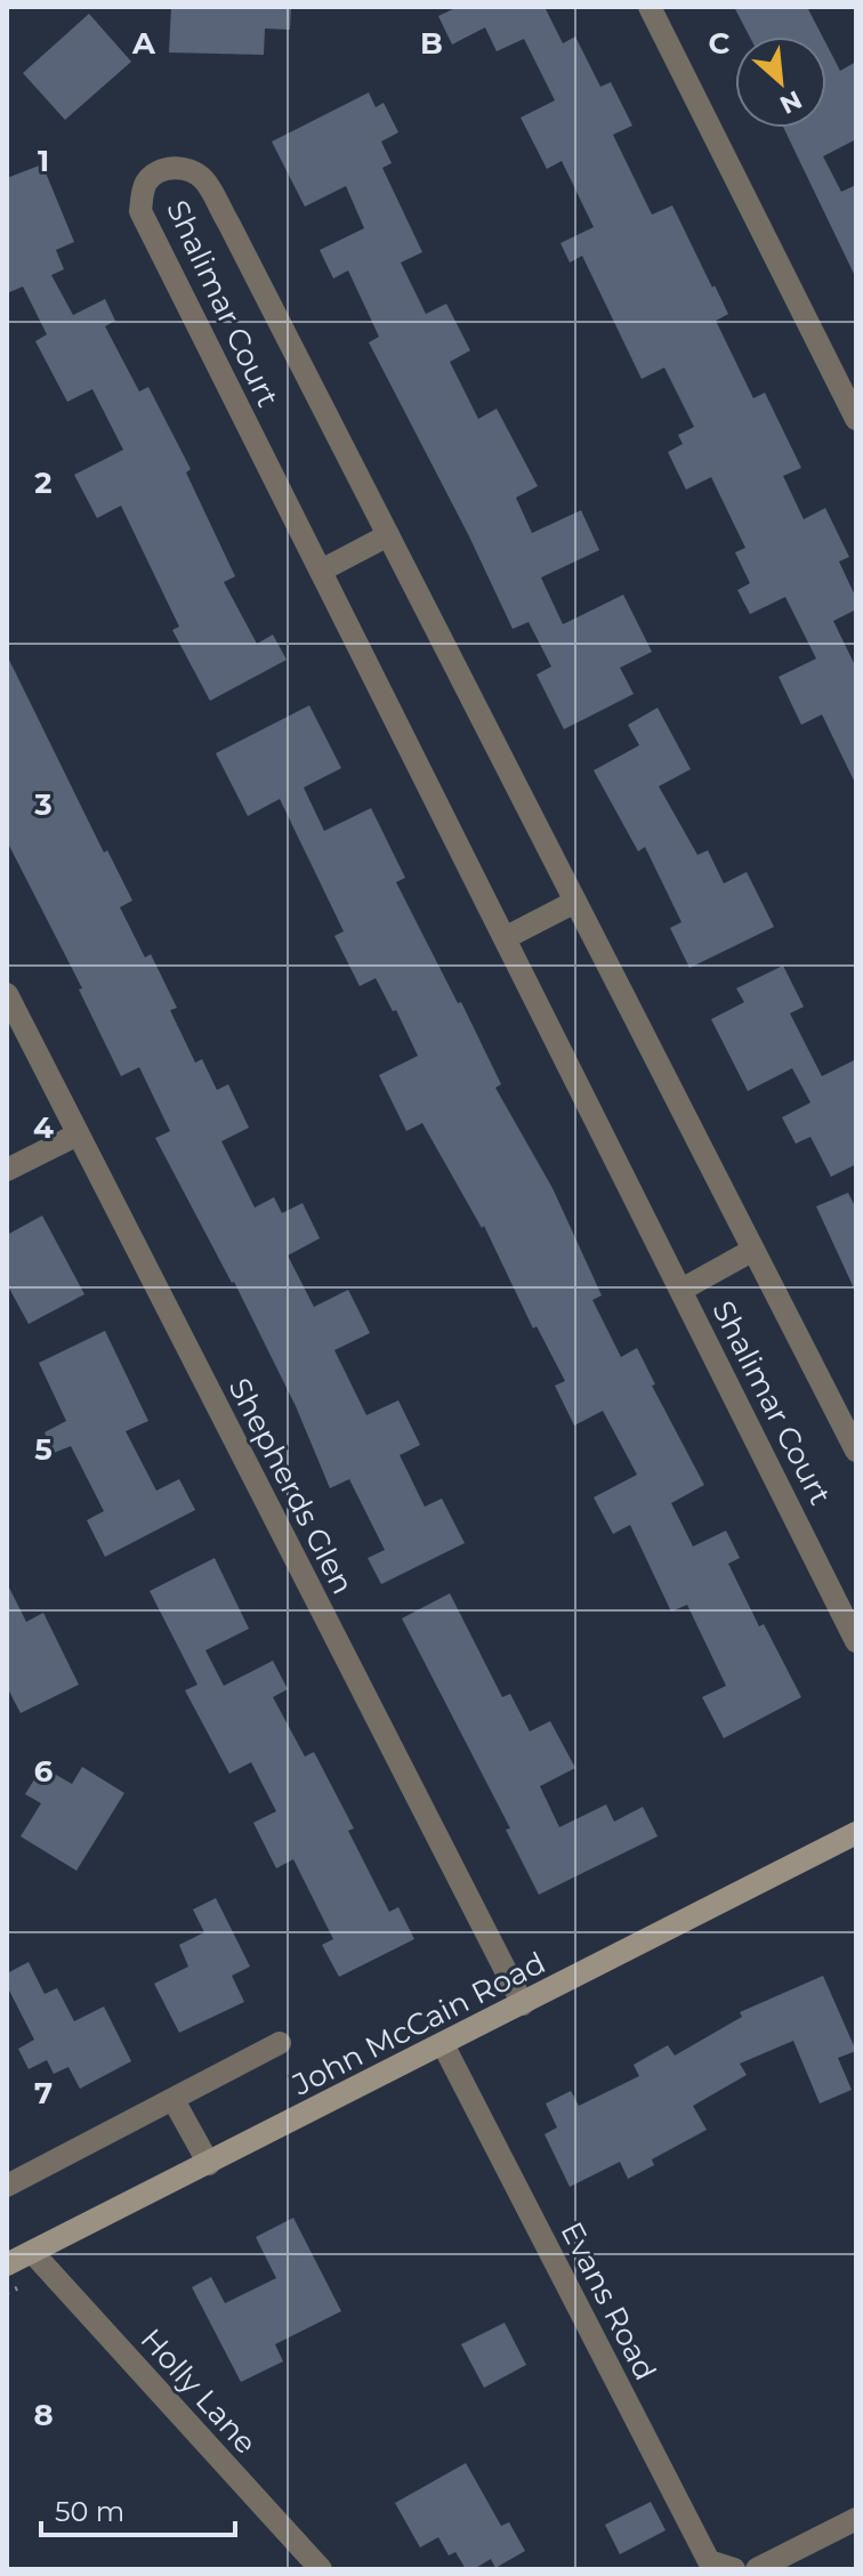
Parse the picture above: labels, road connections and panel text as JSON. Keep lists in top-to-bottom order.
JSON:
{
  "streets": {
    "main road": ["John McCain Road"],
    "street": [
      "Shalimar Court",
      "Shepherds Glen",
      "Evans Road",
      "Holly Lane"
    ]
  },
  "crossings": [
    ["Shepherds Glen", "John McCain Road"],
    ["John McCain Road", "Evans Road"],
    ["John McCain Road", "Holly Lane"]
  ],
  "scale_bar": "50 m",
  "north": "bottom right",
  "grid": {
    "columns": ["A", "B", "C"],
    "rows": [
      "1",
      "2",
      "3",
      "4",
      "5",
      "6",
      "7",
      "8"
    ]
  }
}
